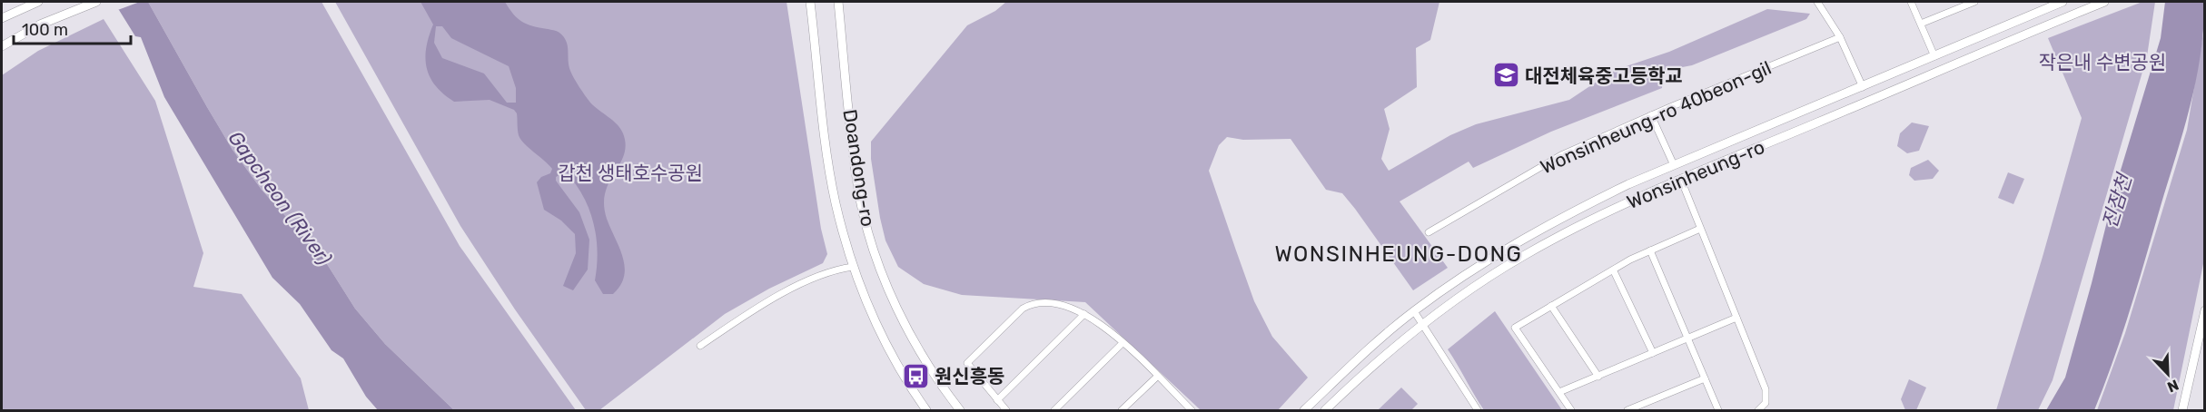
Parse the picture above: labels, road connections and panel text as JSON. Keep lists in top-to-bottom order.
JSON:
{
  "streets": {
    "street": ["Wonsinheung-ro 40beon-gil", "Doandong-ro", "Wonsinheung-ro"]
  },
  "districts": ["WONSINHEUNG-DONG"],
  "water": ["Gapcheon (River)", "진잠천"],
  "parks": ["작은내 수변공원", "갑천 생태호수공원"],
  "places": {
    "school or university": ["대전체육중고등학교"],
    "bus stop": ["원신흥동"]
  },
  "scale_bar": "100 m",
  "north": "bottom right"
}
